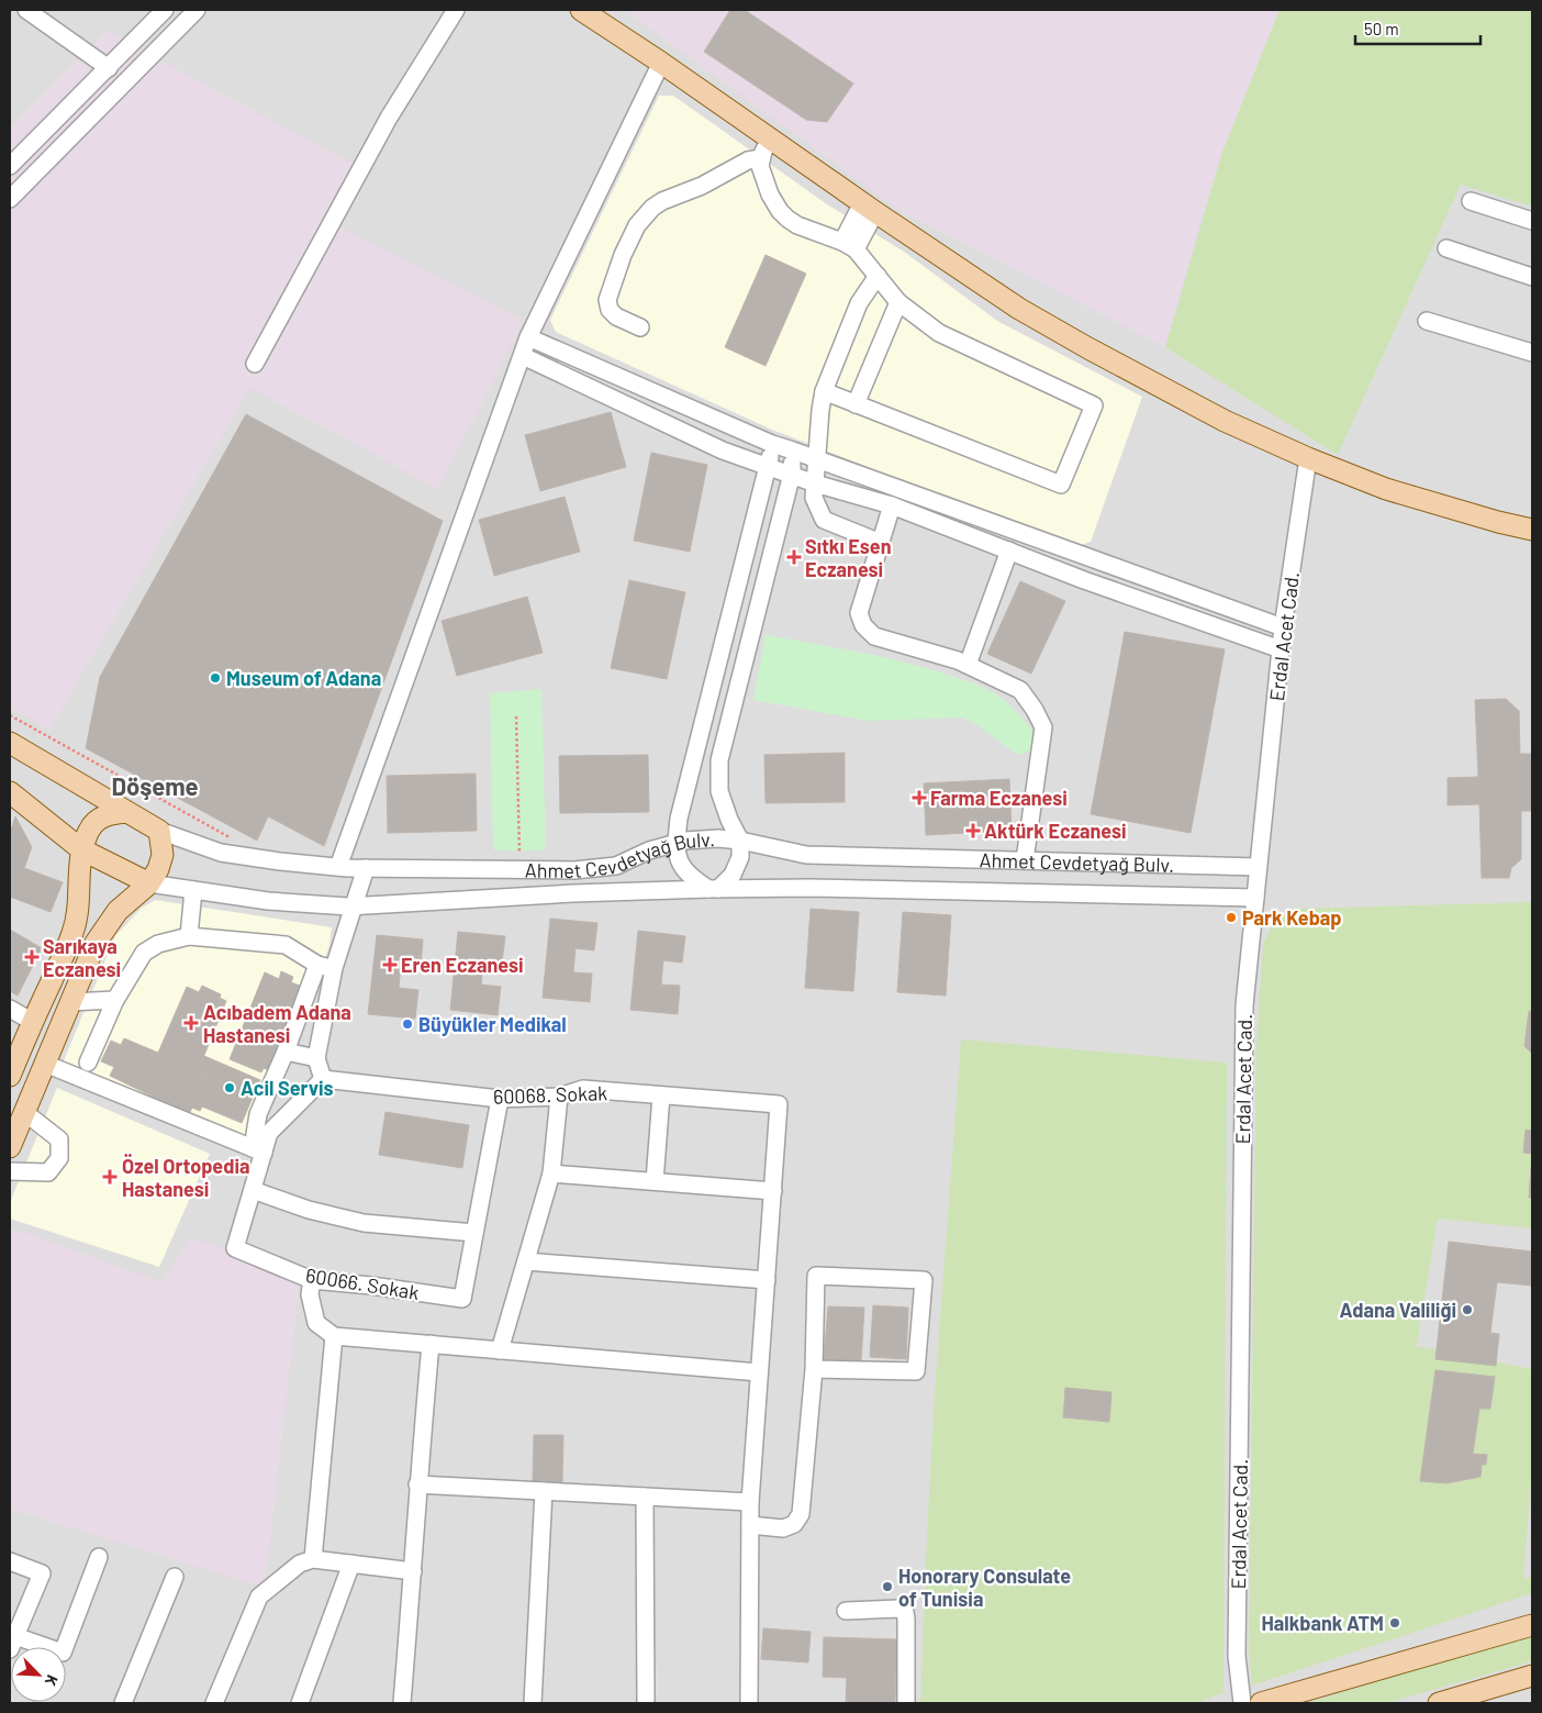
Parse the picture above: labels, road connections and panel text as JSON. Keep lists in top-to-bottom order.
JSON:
{
  "streets": {
    "main road": ["Ahmet Cevdetyağ Bulv."],
    "street": ["Erdal Acet Cad.", "60068. Sokak", "60066. Sokak"]
  },
  "crossings": [
    ["Erdal Acet Cad.", "Ahmet Cevdetyağ Bulv."]
  ],
  "districts": ["Döşeme"],
  "places": {
    "health": [
      "Sıtkı Esen Eczanesi",
      "Farma Eczanesi",
      "Aktürk Eczanesi",
      "Sarıkaya Eczanesi",
      "Eren Eczanesi",
      "Acıbadem Adana Hastanesi",
      "Özel Ortopedia Hastanesi"
    ],
    "other": [
      "Museum of Adana",
      "Park Kebap",
      "Büyükler Medikal",
      "Acil Servis",
      "Adana Valiliği",
      "Honorary Consulate of Tunisia",
      "Halkbank ATM"
    ]
  },
  "scale_bar": "50 m",
  "north": "bottom right"
}
